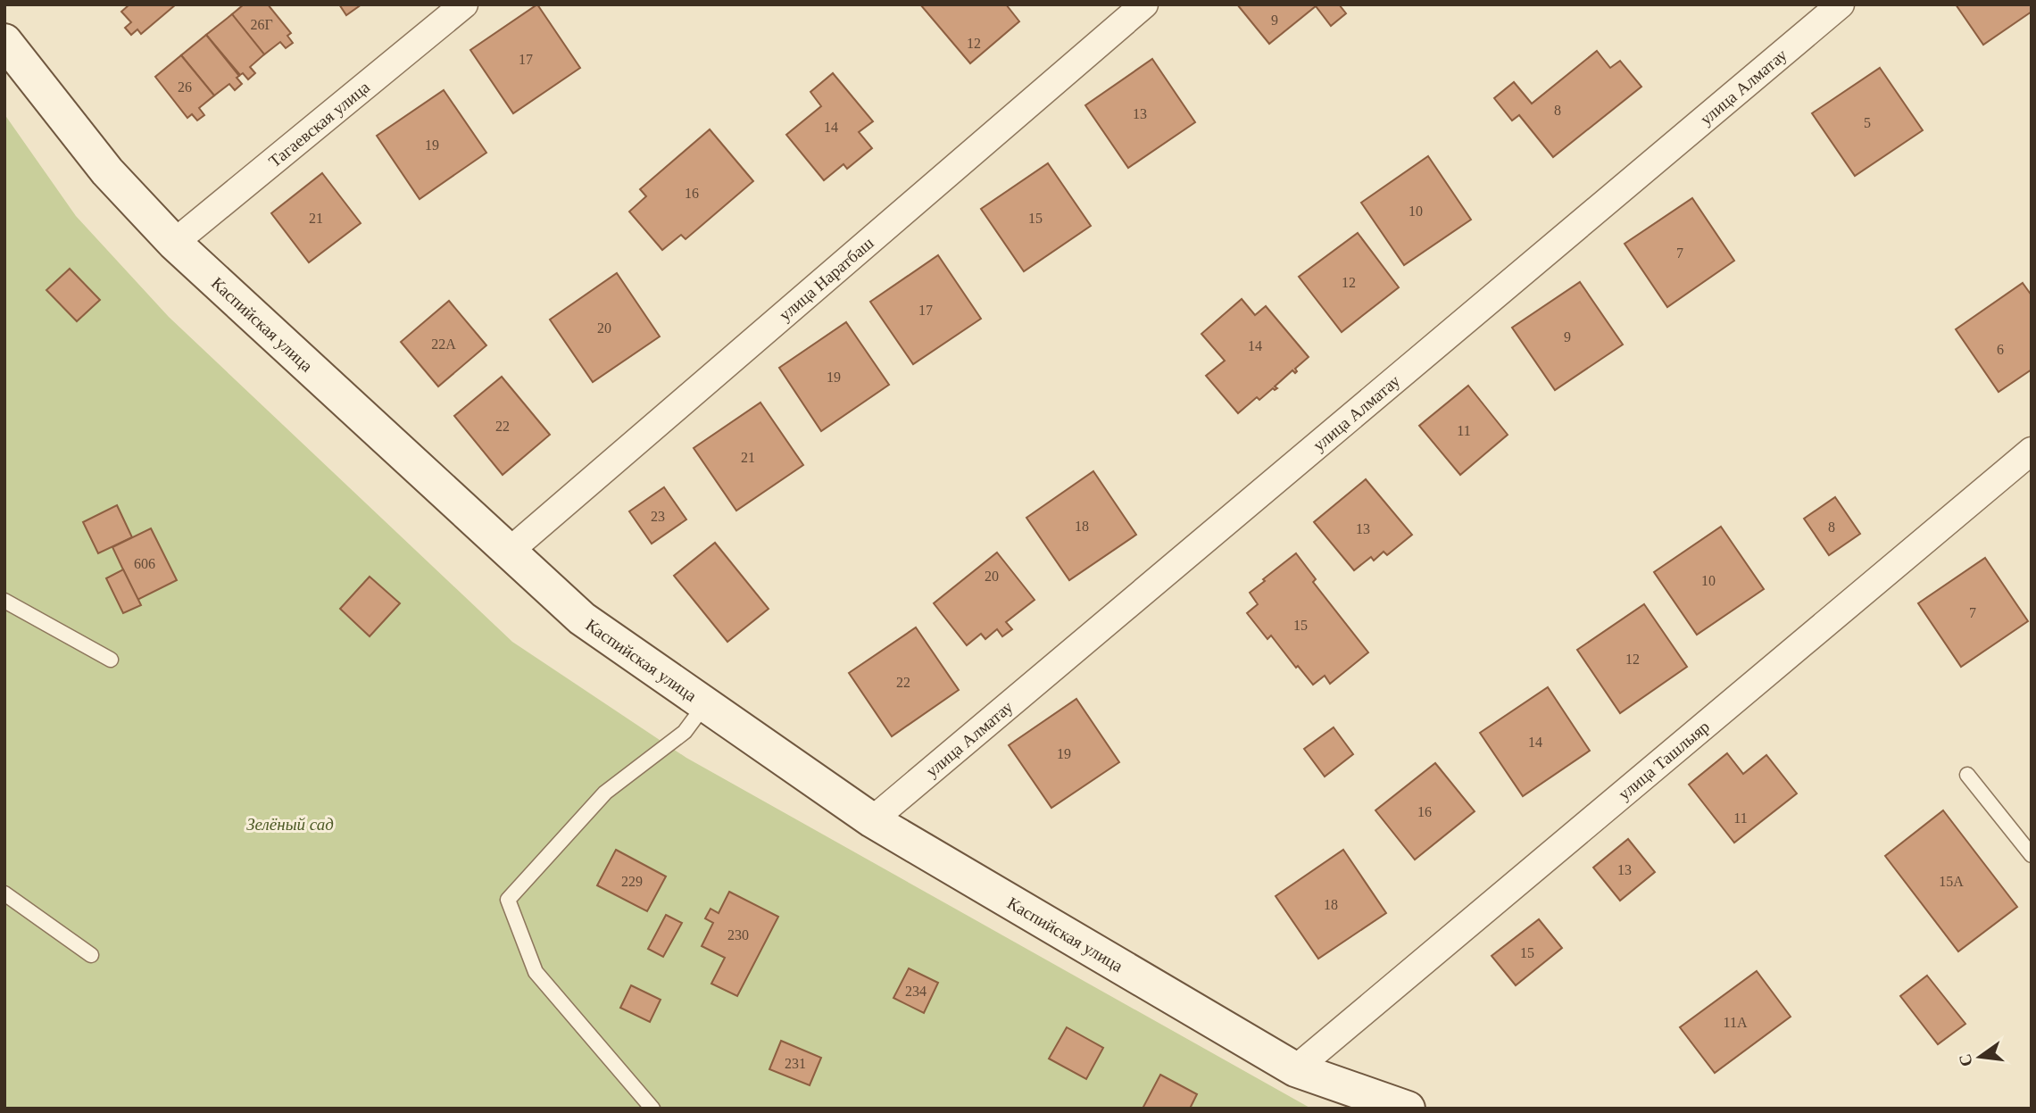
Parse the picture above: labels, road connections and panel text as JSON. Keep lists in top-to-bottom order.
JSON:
{
  "streets": {
    "street": [
      "улица Алматау",
      "Тагаевская улица",
      "улица Наратбаш",
      "Каспийская улица",
      "улица Ташлыяр"
    ]
  },
  "crossings": [
    ["улица Алматау", "Каспийская улица"],
    ["Тагаевская улица", "Каспийская улица"],
    ["улица Наратбаш", "Каспийская улица"],
    ["Каспийская улица", "улица Ташлыяр"]
  ],
  "parks": ["Зелёный сад"],
  "house_numbers": [
    "9",
    "26Г",
    "12",
    "17",
    "26",
    "8",
    "13",
    "5",
    "14",
    "19",
    "16",
    "10",
    "21",
    "15",
    "7",
    "12",
    "17",
    "20",
    "9",
    "22А",
    "14",
    "6",
    "19",
    "22",
    "11",
    "21",
    "23",
    "18",
    "8",
    "13",
    "606",
    "20",
    "10",
    "7",
    "15",
    "12",
    "22",
    "14",
    "19",
    "16",
    "11",
    "13",
    "229",
    "15А",
    "18",
    "230",
    "15",
    "234",
    "11А",
    "231"
  ],
  "north": "left"
}
